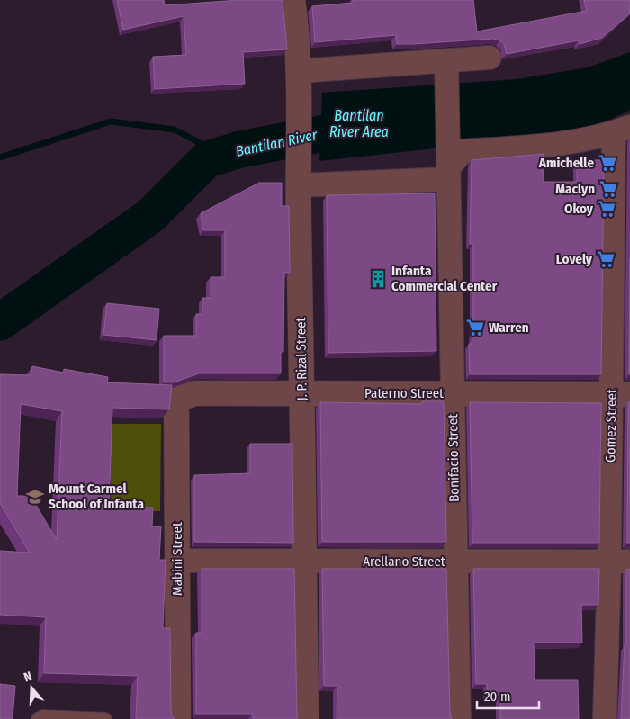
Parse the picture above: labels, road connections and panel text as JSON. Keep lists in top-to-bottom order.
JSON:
{
  "streets": {
    "street": [
      "J. P. Rizal Street",
      "Paterno Street",
      "Gomez Street",
      "Bonifacio Street",
      "Mabini Street",
      "Arellano Street"
    ]
  },
  "crossings": [
    ["J. P. Rizal Street", "Paterno Street"],
    ["J. P. Rizal Street", "Arellano Street"],
    ["Paterno Street", "Gomez Street"],
    ["Paterno Street", "Bonifacio Street"],
    ["Paterno Street", "Mabini Street"],
    ["Gomez Street", "Arellano Street"],
    ["Bonifacio Street", "Arellano Street"],
    ["Mabini Street", "Arellano Street"]
  ],
  "water": ["Bantilan River Area", "Bantilan River"],
  "places": {
    "supermarket": [
      "Amichelle",
      "Maclyn",
      "Okoy",
      "Lovely",
      "Warren"
    ],
    "building": ["Infanta Commercial Center"],
    "school or university": ["Mount Carmel School of Infanta"]
  },
  "scale_bar": "20 m",
  "north": "top"
}
